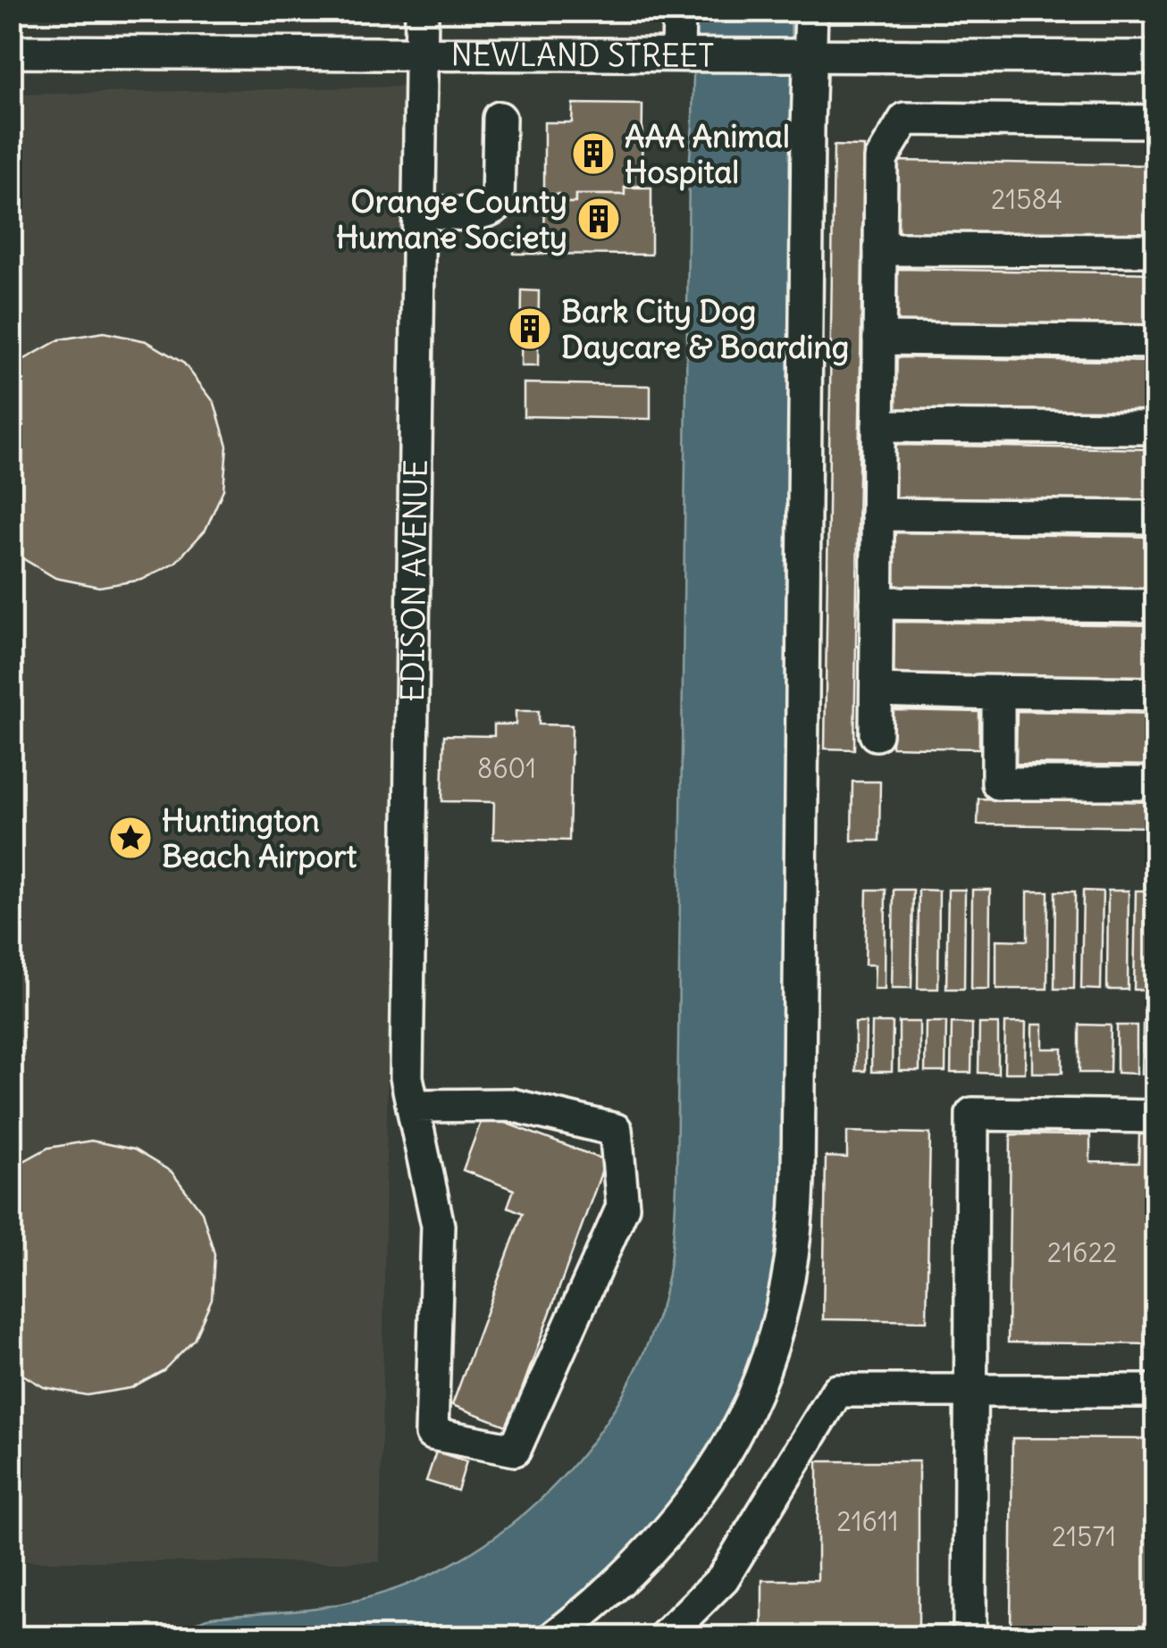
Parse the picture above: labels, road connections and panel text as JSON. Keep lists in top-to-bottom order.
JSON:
{
  "streets": {
    "street": ["NEWLAND STREET", "EDISON AVENUE"]
  },
  "crossings": [
    ["NEWLAND STREET", "EDISON AVENUE"]
  ],
  "places": {
    "building": ["AAA Animal Hospital", "Orange County Humane Society", "Bark City Dog Daycare & Boarding"],
    "place": ["Huntington Beach Airport"]
  },
  "house_numbers": [
    "21584",
    "8601",
    "21622",
    "21611",
    "21571"
  ]
}
